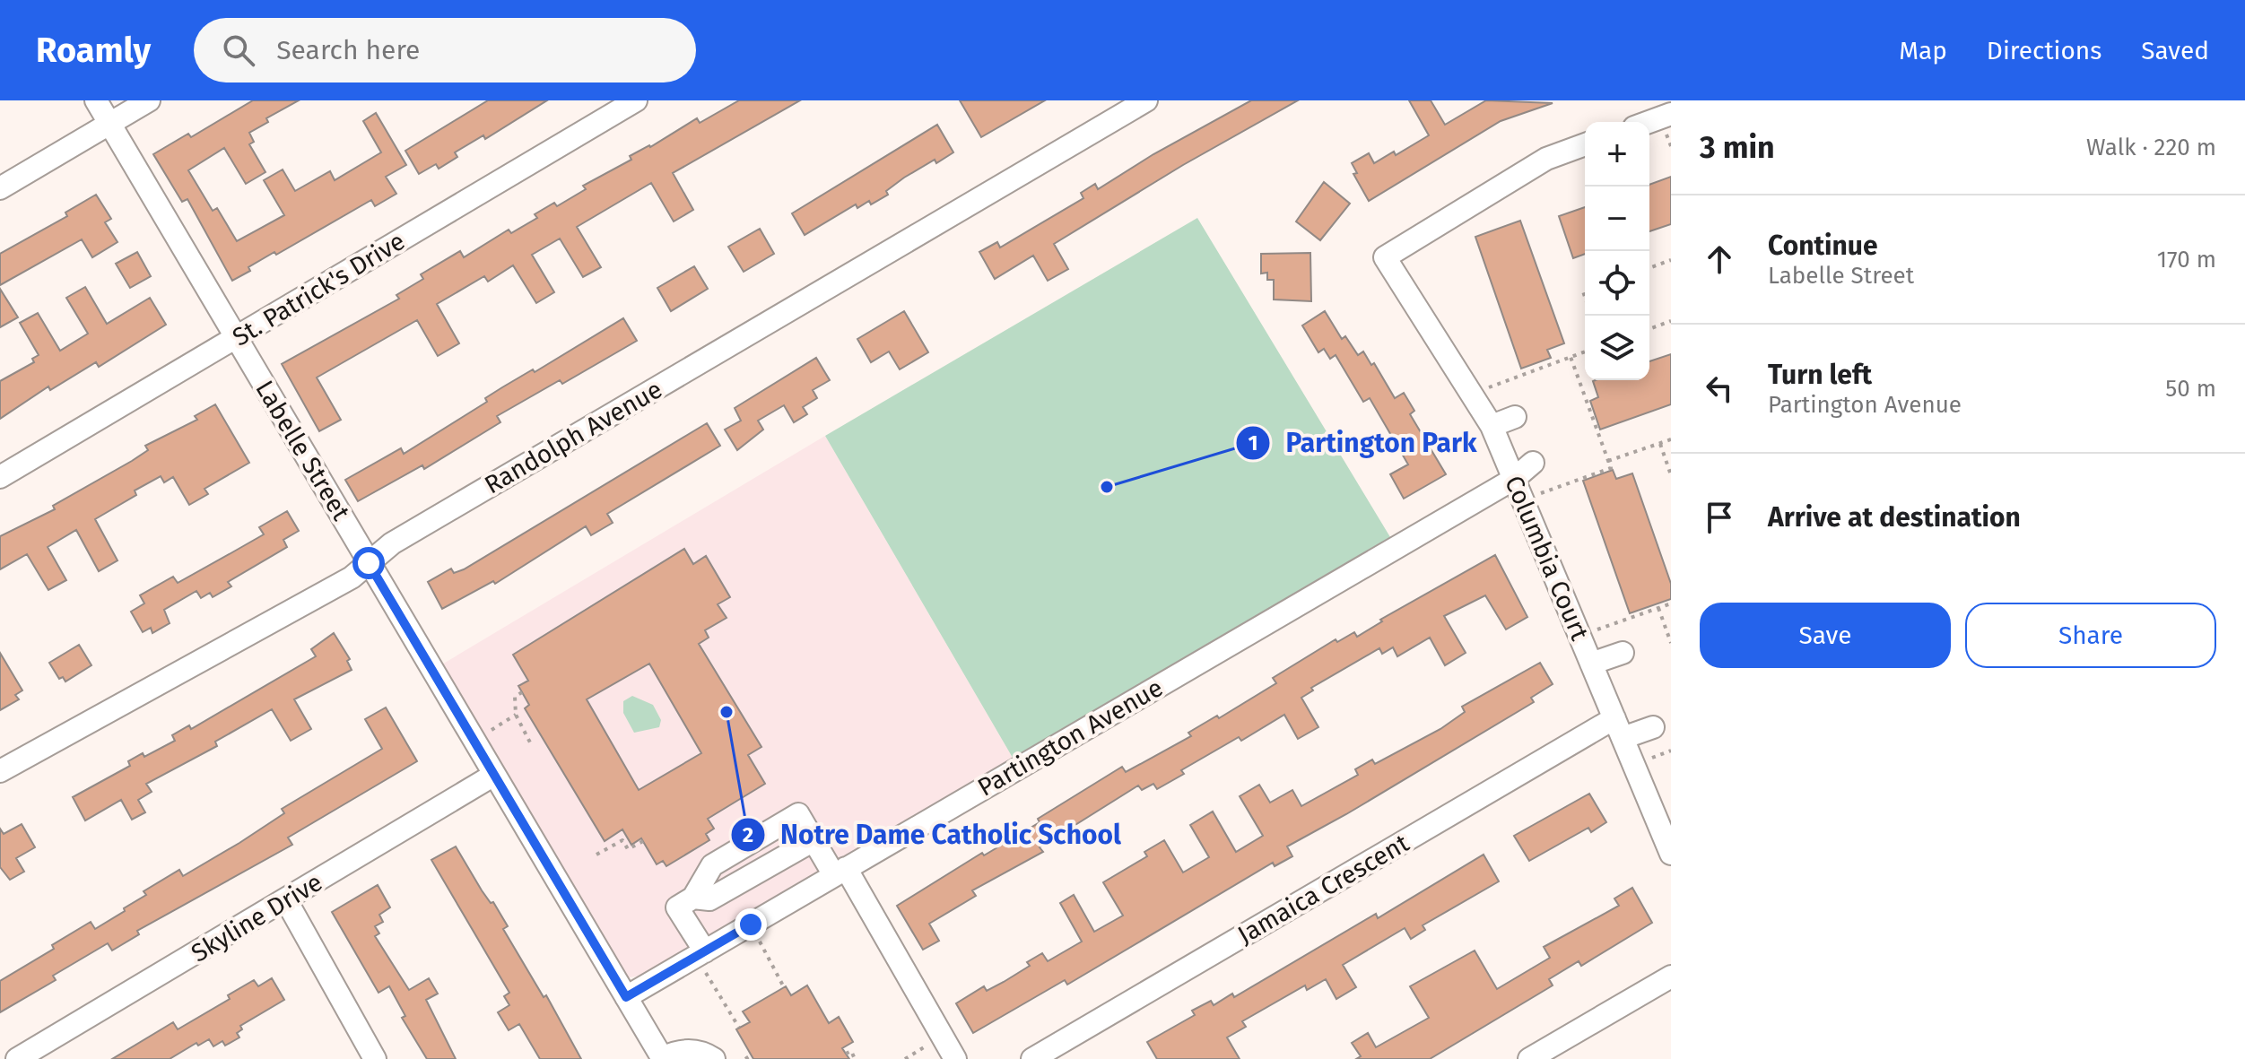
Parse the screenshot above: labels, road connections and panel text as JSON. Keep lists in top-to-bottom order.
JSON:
{
  "streets": {
    "street": [
      "St. Patrick's Drive",
      "Randolph Avenue",
      "Labelle Street",
      "Columbia Court",
      "Partington Avenue",
      "Jamaica Crescent",
      "Skyline Drive"
    ]
  },
  "crossings": [
    ["St. Patrick's Drive", "Labelle Street"],
    ["Randolph Avenue", "Labelle Street"],
    ["Labelle Street", "Partington Avenue"],
    ["Labelle Street", "Skyline Drive"],
    ["Columbia Court", "Partington Avenue"],
    ["Columbia Court", "Jamaica Crescent"]
  ],
  "places": ["Partington Park", "Notre Dame Catholic School"],
  "page": {
    "header": "Roamly",
    "search": "Search here",
    "nav": ["Map", "Directions", "Saved"],
    "heading": ["3 min", "Walk · 220 m"],
    "map_buttons": ["+", "−"],
    "list": [
      ["Continue", "Labelle Street", "170 m"],
      ["Turn left", "Partington Avenue", "50 m"],
      "Arrive at destination"
    ],
    "buttons": ["Save", "Share"]
  }
}
